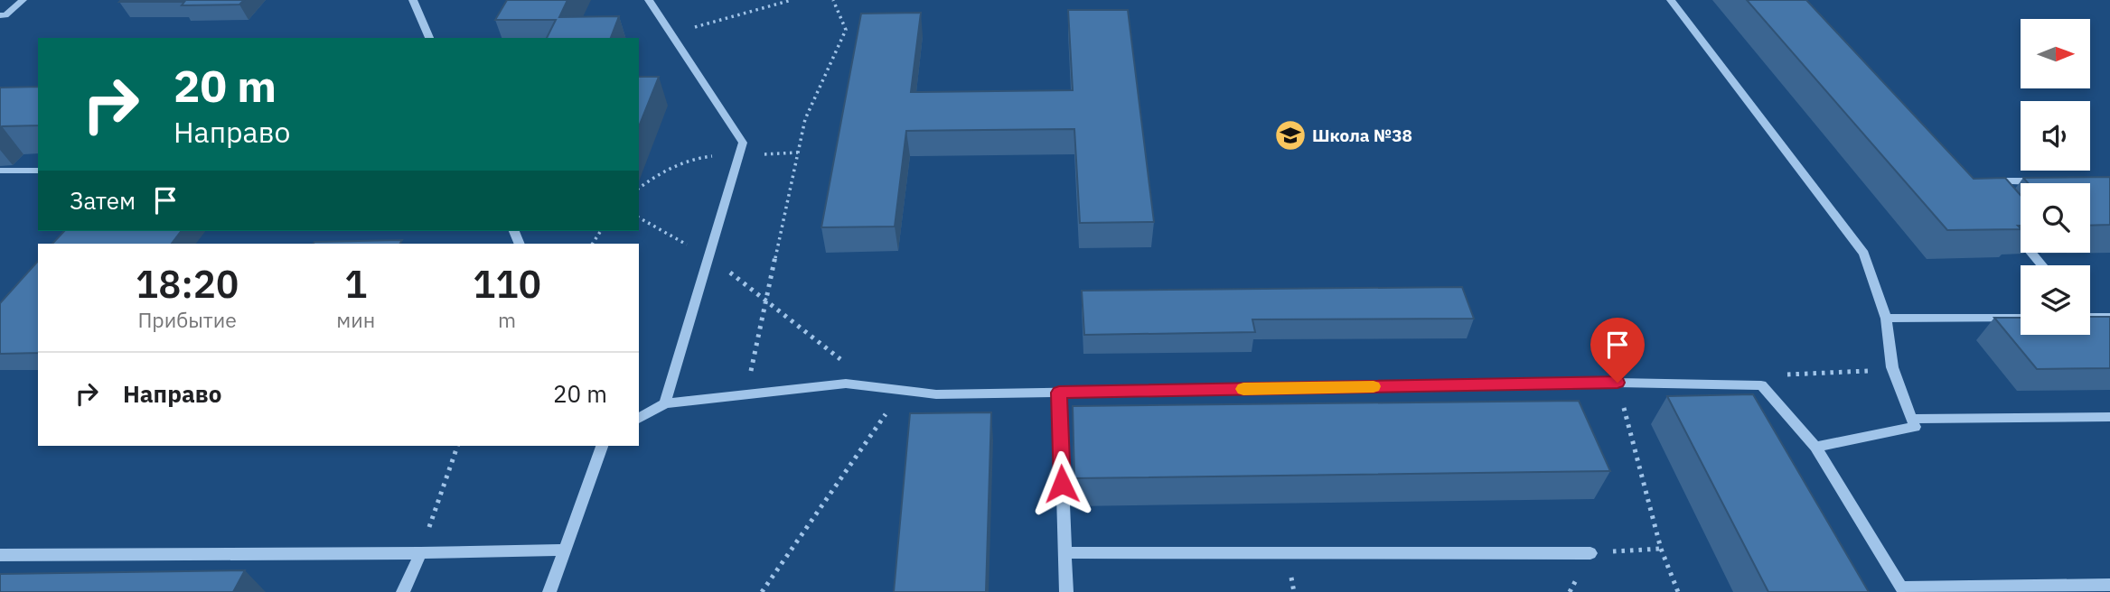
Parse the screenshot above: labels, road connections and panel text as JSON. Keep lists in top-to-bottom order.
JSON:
{
  "places": {
    "school or university": ["Школа №38"]
  },
  "north": "right",
  "page": {
    "turn": ["20 m", "Направо"],
    "then": "Затем",
    "eta": [
      "18:20",
      "Прибытие",
      "1",
      "мин",
      "110",
      "m"
    ],
    "list": [
      {
        "name": "Направо",
        "value": "20 m"
      }
    ]
  }
}
